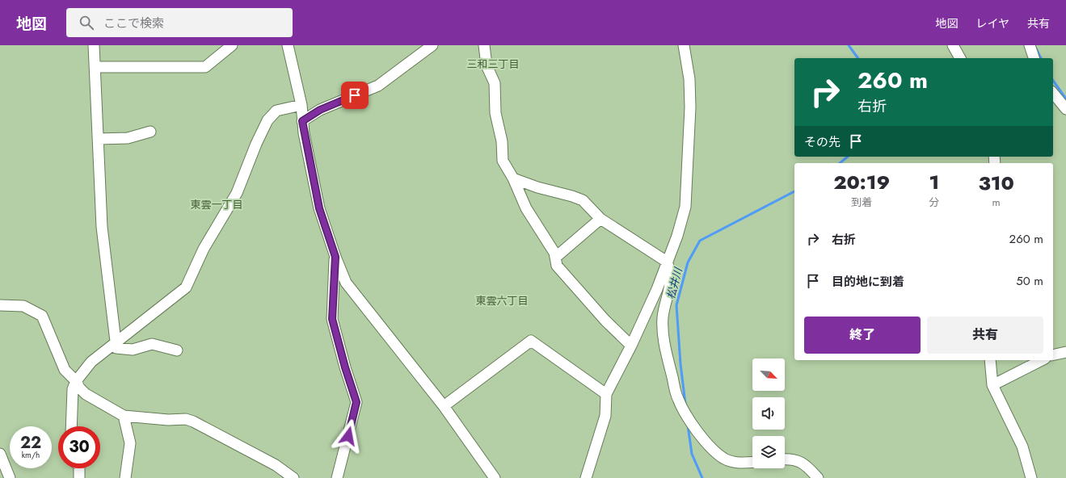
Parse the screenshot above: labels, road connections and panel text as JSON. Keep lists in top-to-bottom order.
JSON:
{
  "districts": ["三和三丁目", "東雲一丁目", "東雲六丁目"],
  "water": ["松井川"],
  "north": "bottom right",
  "page": {
    "header": "地図",
    "search": "ここで検索",
    "nav": ["地図", "レイヤ", "共有"],
    "turn": ["260 m", "右折"],
    "then": "その先",
    "eta": [
      "20:19",
      "到着",
      "1",
      "分",
      "310",
      "m"
    ],
    "list": [
      {
        "name": "右折",
        "value": "260 m"
      },
      {
        "name": "目的地に到着",
        "value": "50 m"
      }
    ],
    "buttons": ["終了", "共有"],
    "speed": "22 km/h",
    "limit": "30"
  }
}
